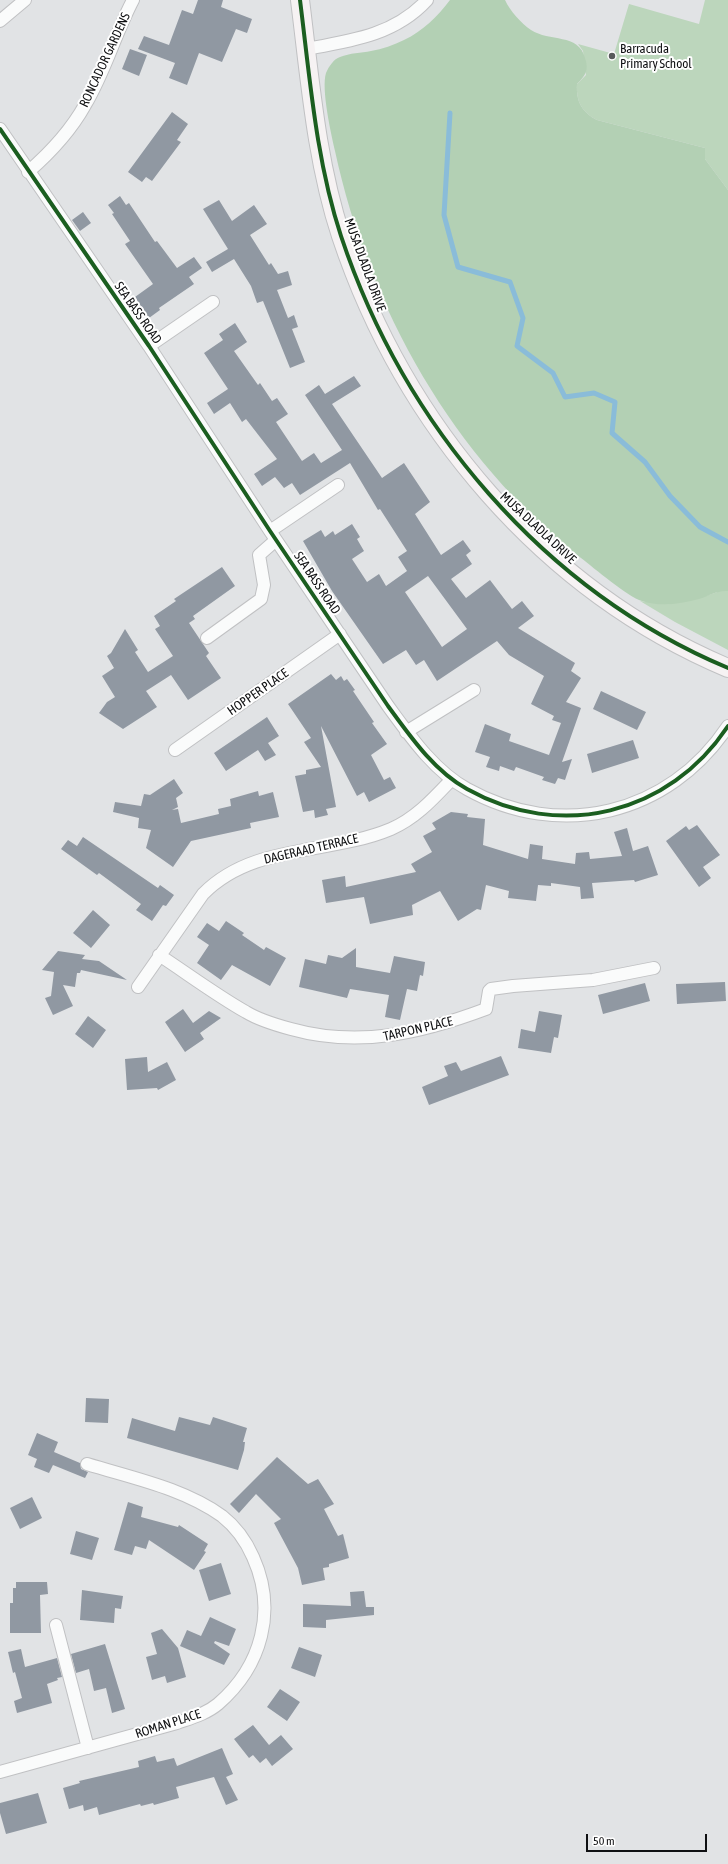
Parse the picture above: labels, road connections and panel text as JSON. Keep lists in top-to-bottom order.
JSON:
{
  "streets": {
    "street": [
      "RONCADOR GARDENS",
      "MUSA DLADLA DRIVE",
      "SEA BASS ROAD",
      "HOPPER PLACE",
      "DAGERAAD TERRACE",
      "TARPON PLACE",
      "ROMAN PLACE"
    ]
  },
  "crossings": [
    ["RONCADOR GARDENS", "SEA BASS ROAD"],
    ["SEA BASS ROAD", "HOPPER PLACE"],
    ["SEA BASS ROAD", "DAGERAAD TERRACE"],
    ["DAGERAAD TERRACE", "TARPON PLACE"]
  ],
  "places": ["Barracuda Primary School"],
  "scale_bar": "50 m"
}
